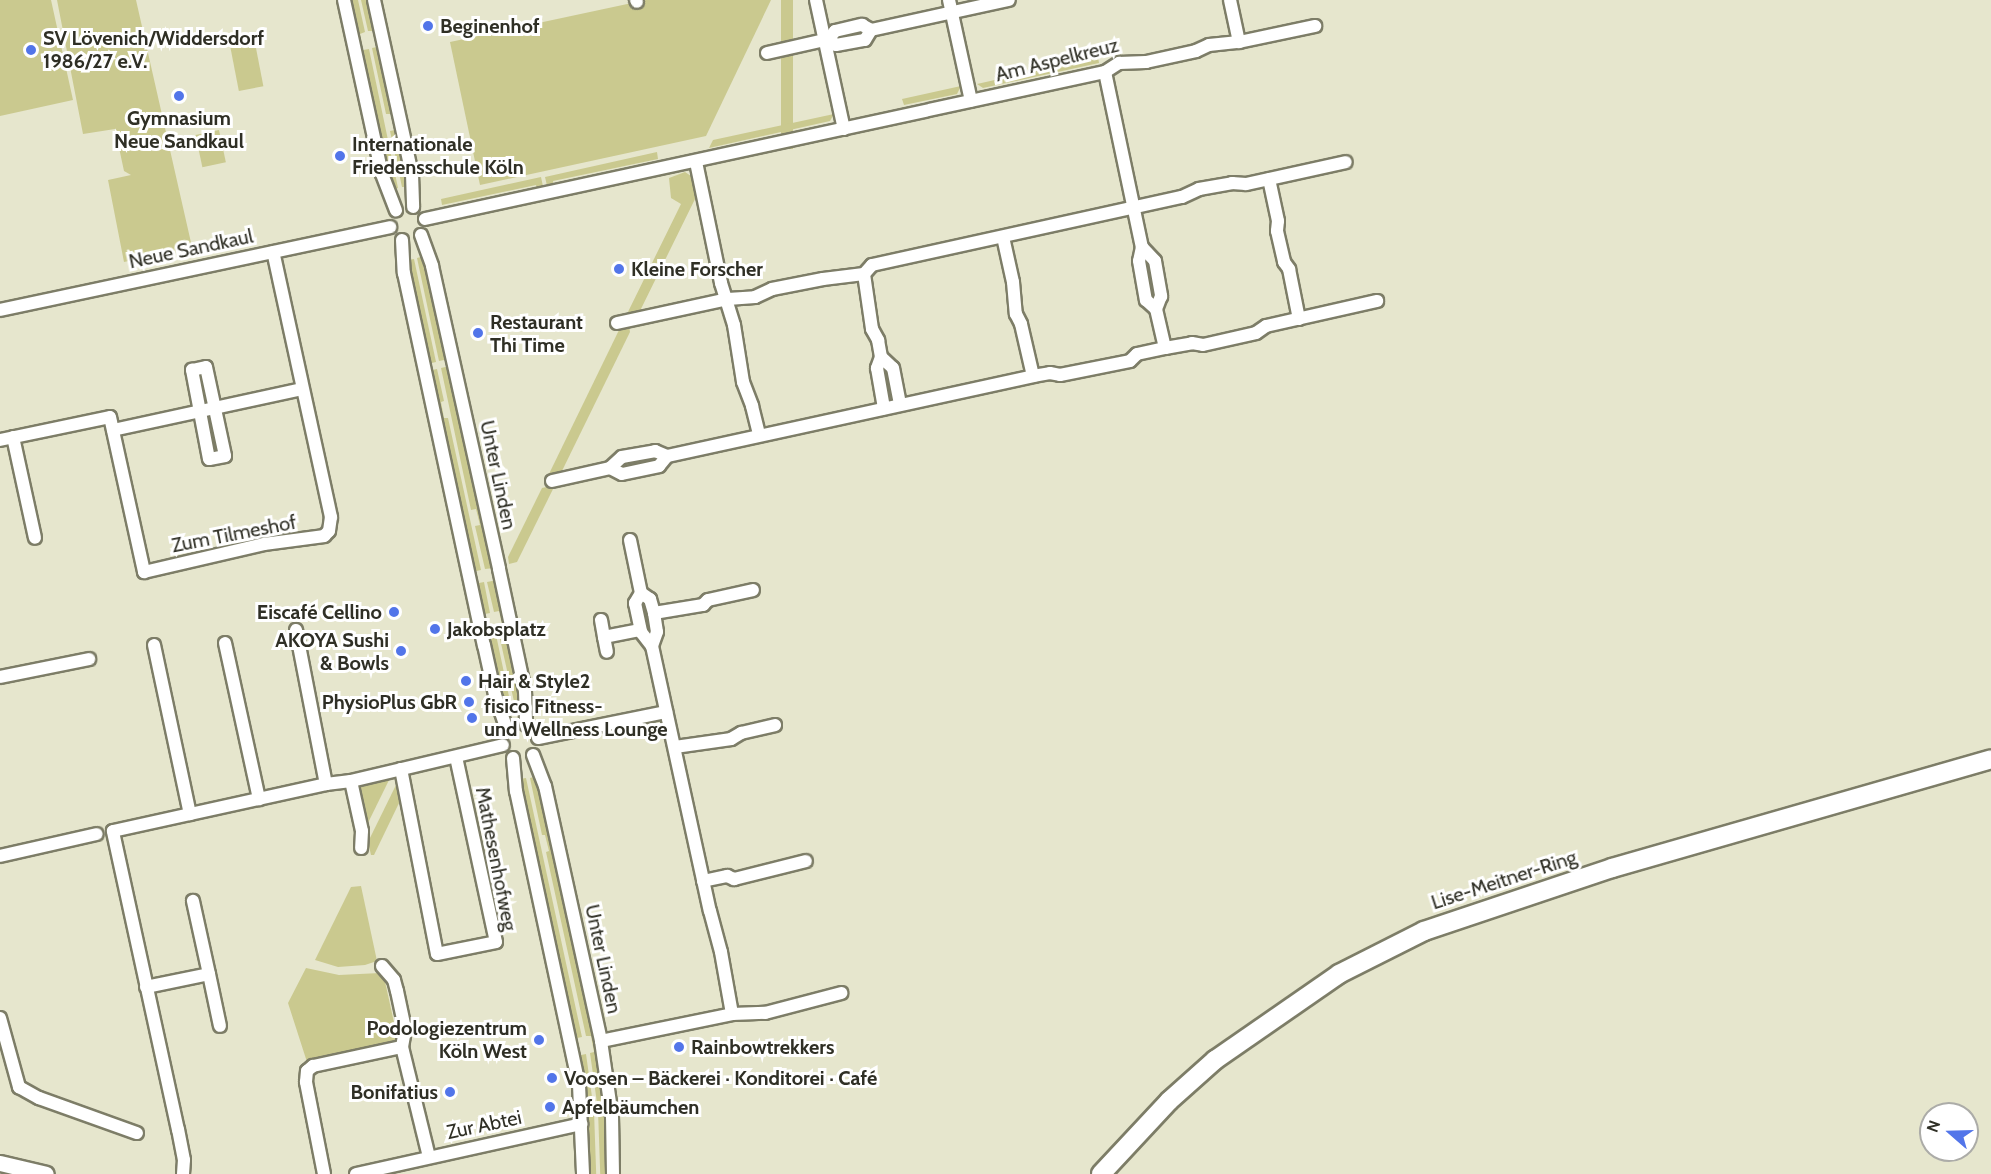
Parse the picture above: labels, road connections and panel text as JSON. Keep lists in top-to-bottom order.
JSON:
{
  "streets": {
    "main road": ["Lise-Meitner-Ring"],
    "street": [
      "Am Aspelkreuz",
      "Neue Sandkaul",
      "Unter Linden",
      "Zum Tilmeshof",
      "Mathesenhofweg",
      "Zur Abtei"
    ]
  },
  "crossings": [
    ["Am Aspelkreuz", "Neue Sandkaul"],
    ["Am Aspelkreuz", "Unter Linden"],
    ["Neue Sandkaul", "Unter Linden"],
    ["Neue Sandkaul", "Zum Tilmeshof"]
  ],
  "places": [
    "Beginenhof",
    "SV Lövenich/Widdersdorf 1986/27 e.V.",
    "Gymnasium Neue Sandkaul",
    "Internationale Friedensschule Köln",
    "Kleine Forscher",
    "Restaurant Thi Time",
    "Eiscafé Cellino",
    "Jakobsplatz",
    "AKOYA Sushi & Bowls",
    "Hair & Style2",
    "PhysioPlus GbR",
    "fisico Fitness- und Wellness Lounge",
    "Podologiezentrum Köln West",
    "Rainbowtrekkers",
    "Voosen – Bäckerei · Konditorei · Café",
    "Bonifatius",
    "Apfelbäumchen"
  ],
  "north": "left"
}
